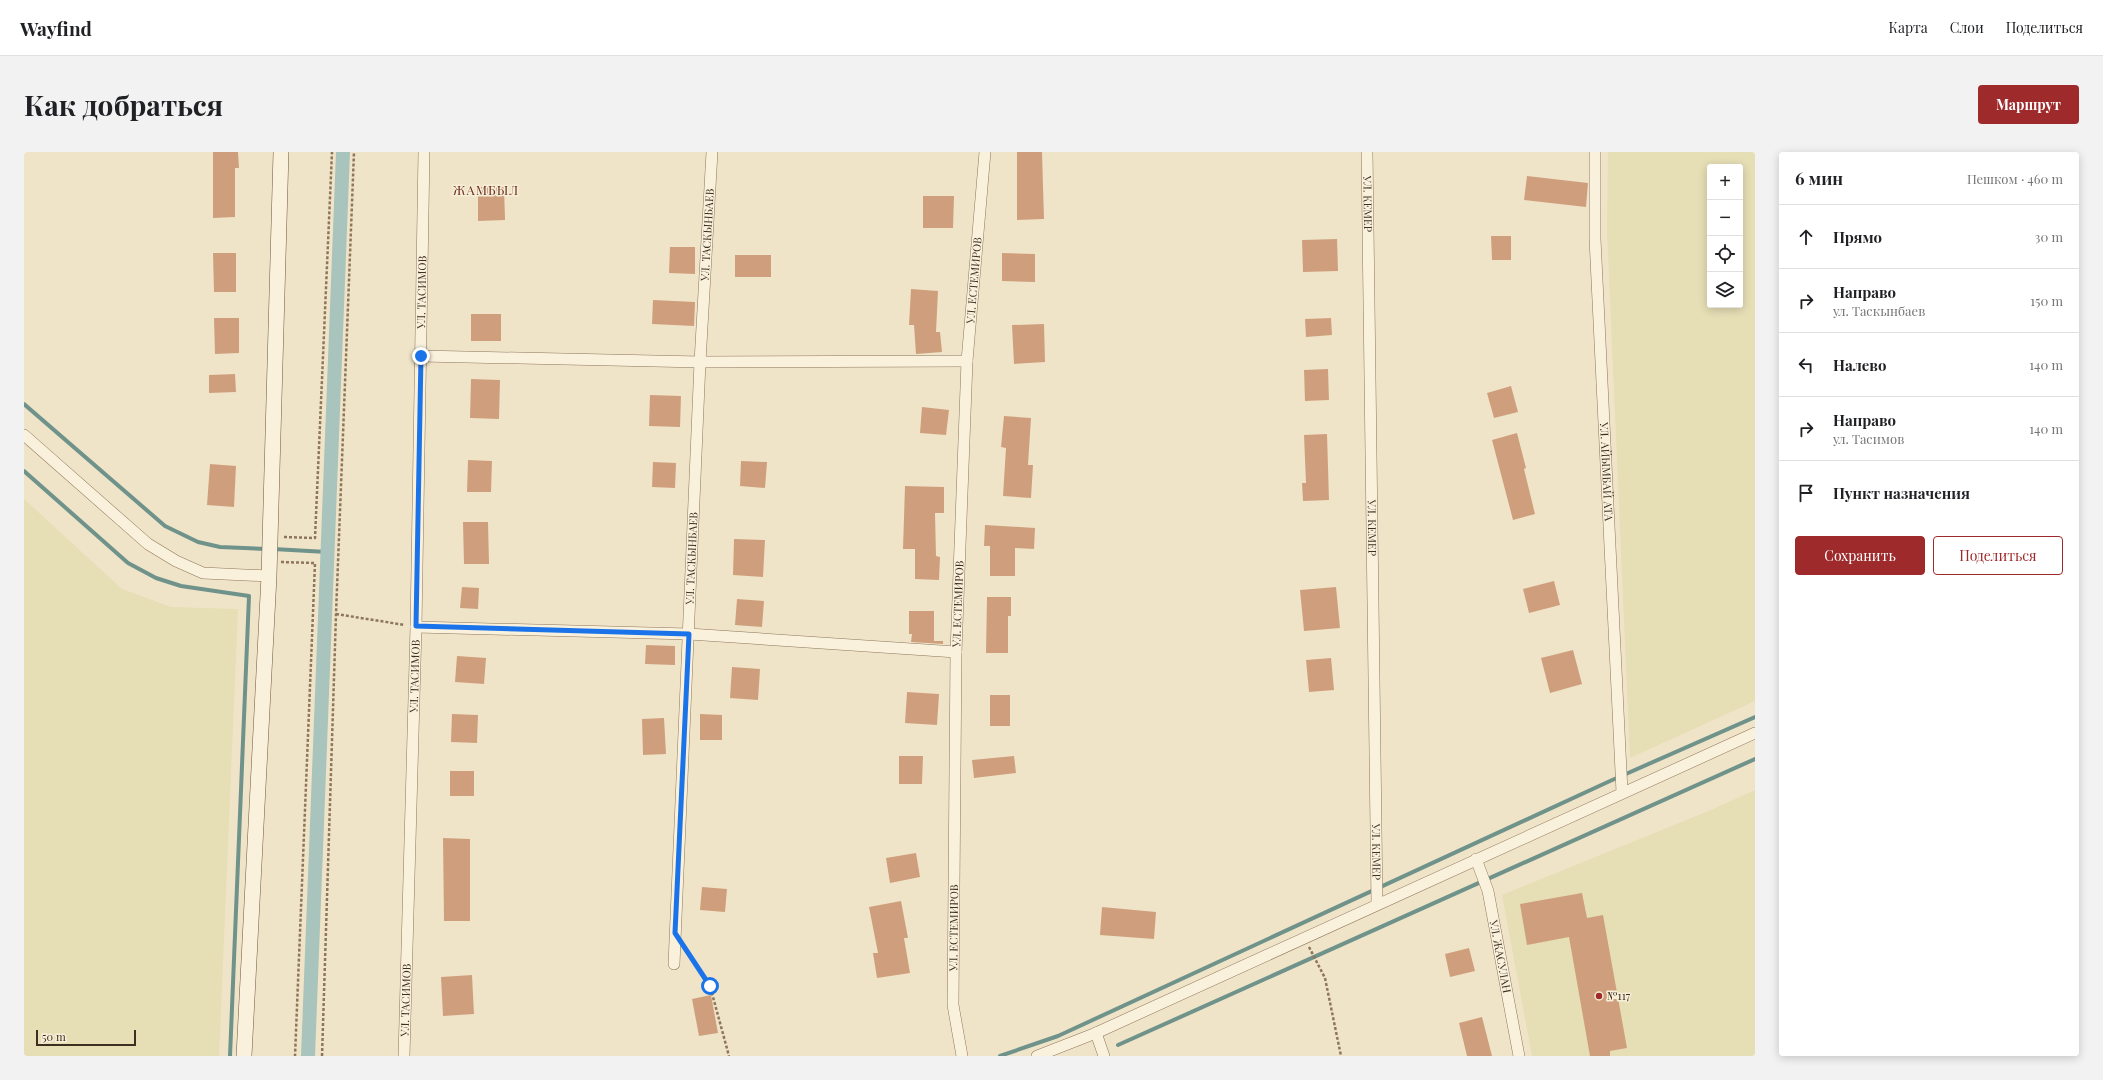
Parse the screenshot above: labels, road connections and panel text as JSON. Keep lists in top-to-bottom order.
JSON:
{
  "streets": {
    "street": [
      "УЛ. КЕМЕР",
      "УЛ. ТАСКЫНБАЕВ",
      "УЛ. ЕСТЕМИРОВ",
      "УЛ. ТАСИМОВ",
      "УЛ. АЙЫМБАЙ АТА",
      "УЛ. ЖАСУЛАН"
    ]
  },
  "districts": ["ЖАМБЫЛ"],
  "places": ["№117"],
  "scale_bar": "50 m",
  "page": {
    "header": "Wayfind",
    "nav": ["Карта", "Слои", "Поделиться"],
    "buttons": [
      "Маршрут",
      ["Сохранить", "Поделиться"]
    ],
    "title": "Как добраться",
    "heading": ["6 мин", "Пешком · 460 m"],
    "map_buttons": ["+", "−"],
    "list": [
      ["Прямо", "30 m"],
      ["Направо", "ул. Таскынбаев", "150 m"],
      ["Налево", "140 m"],
      ["Направо", "ул. Тасимов", "140 m"],
      "Пункт назначения"
    ],
    "scale": "50 m"
  }
}
